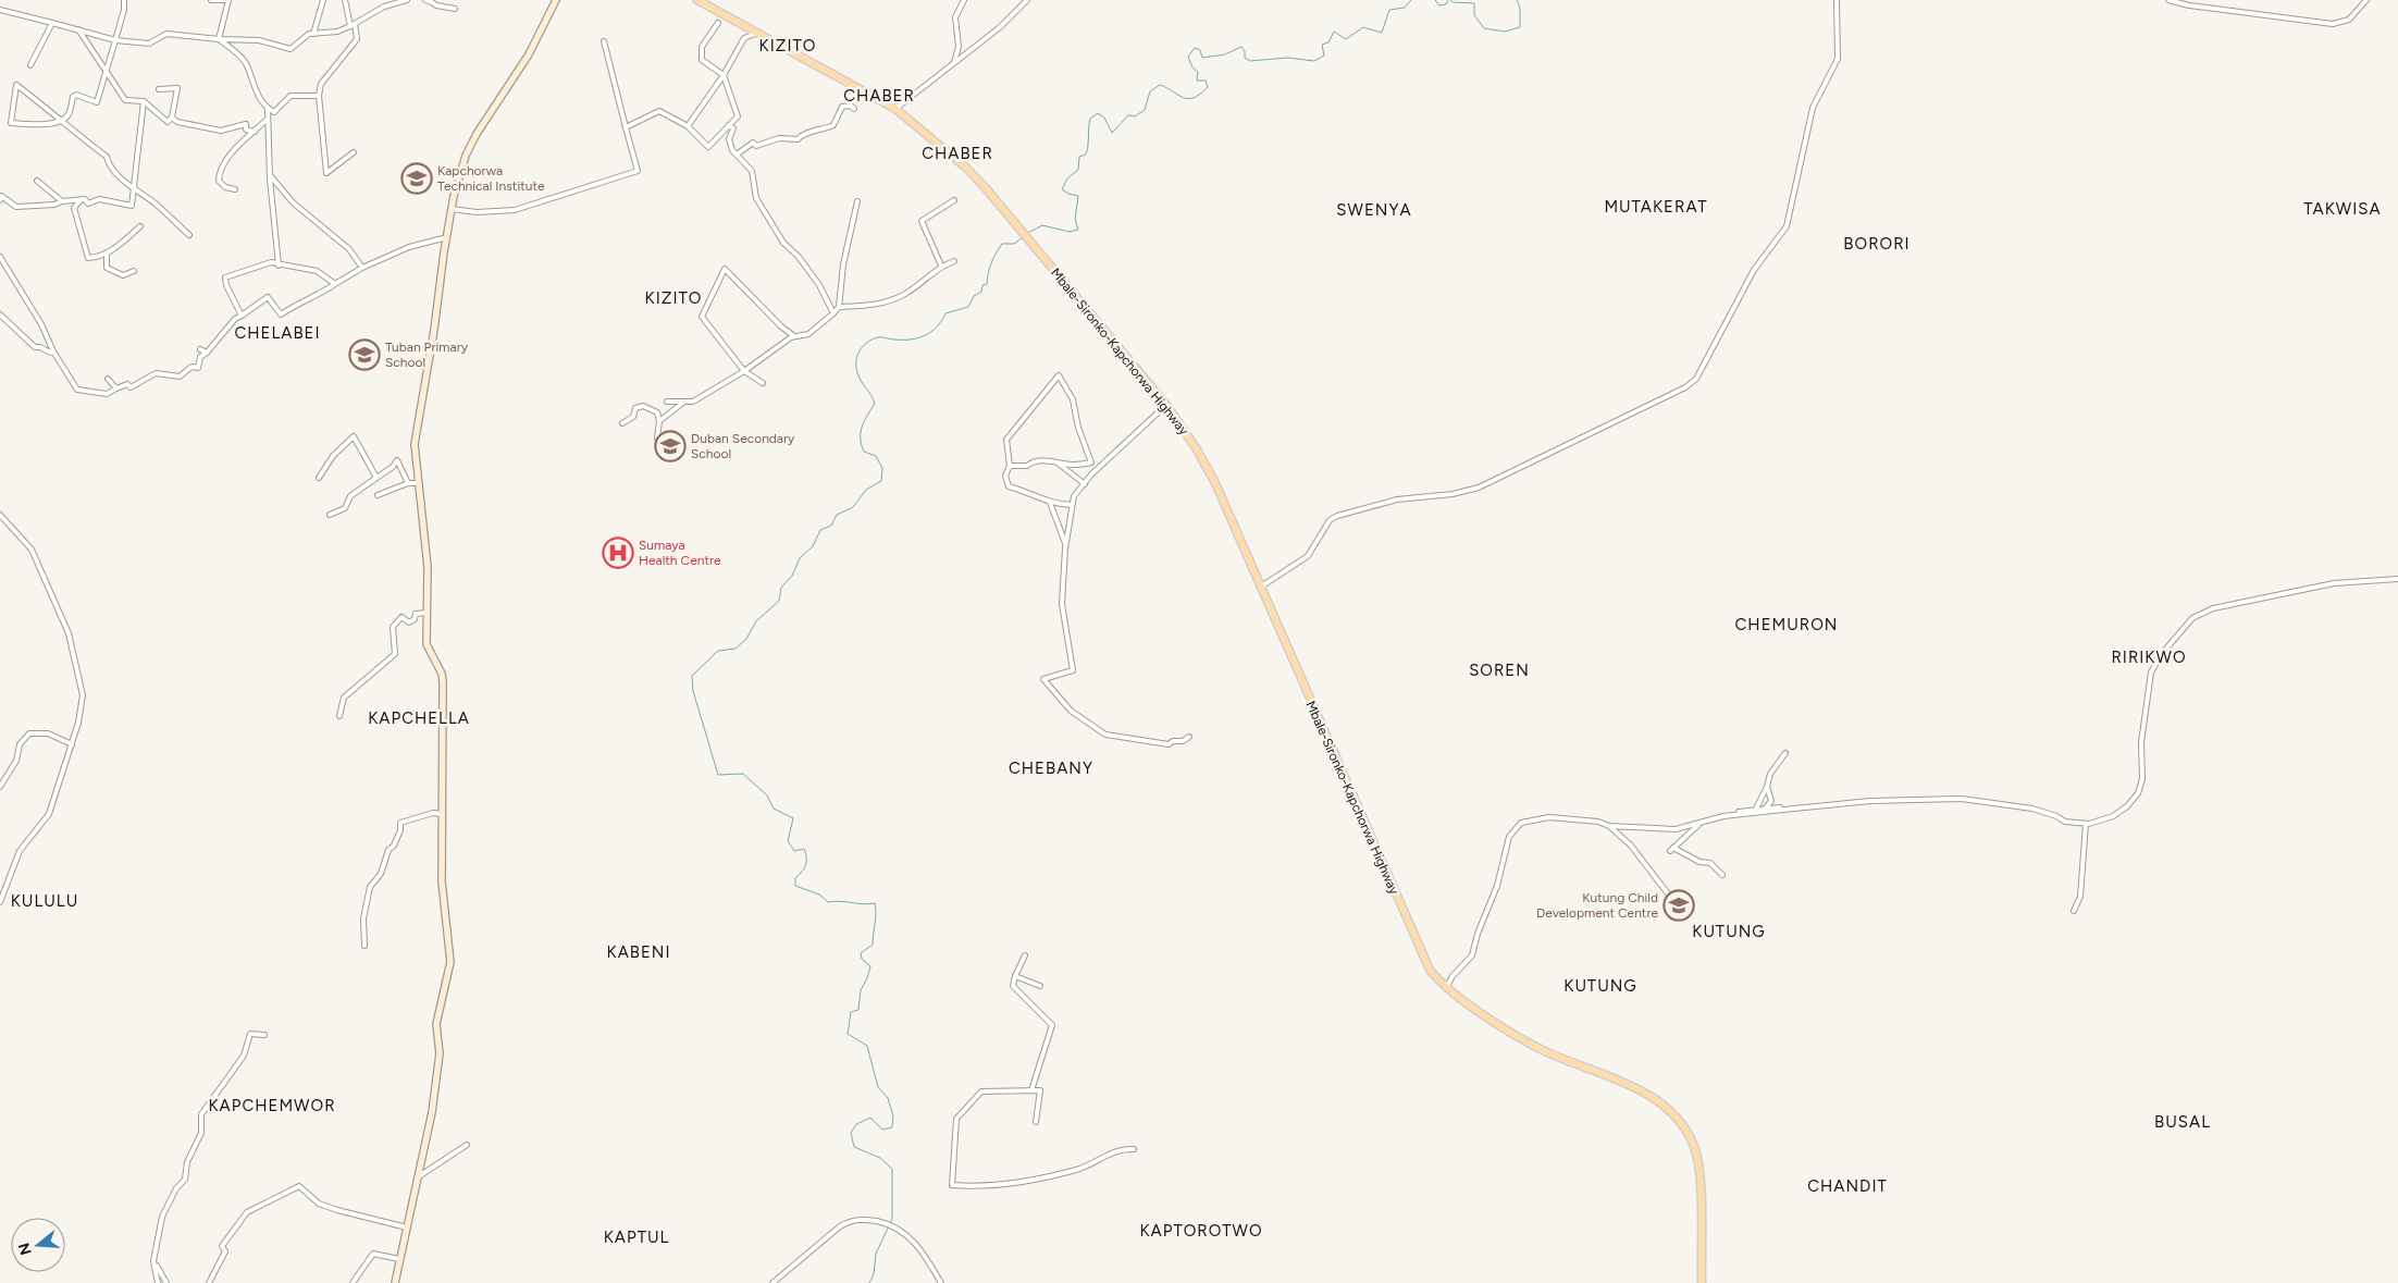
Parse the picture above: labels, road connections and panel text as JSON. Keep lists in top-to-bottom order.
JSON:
{
  "streets": {
    "main road": ["Mbale-Sironko-Kapchorwa Highway"]
  },
  "districts": [
    "KIZITO",
    "CHABER",
    "CHABER",
    "MUTAKERAT",
    "TAKWISA",
    "SWENYA",
    "BORORI",
    "KIZITO",
    "CHELABEI",
    "CHEMURON",
    "RIRIKWO",
    "SOREN",
    "KAPCHELLA",
    "CHEBANY",
    "KULULU",
    "KUTUNG",
    "KABENI",
    "KUTUNG",
    "KAPCHEMWOR",
    "BUSAL",
    "CHANDIT",
    "KAPTOROTWO",
    "KAPTUL"
  ],
  "places": {
    "school or university": [
      "Kapchorwa Technical Institute",
      "Tuban Primary School",
      "Duban Secondary School",
      "Kutung Child Development Centre"
    ],
    "hospital": ["Sumaya Health Centre"]
  },
  "north": "left"
}
